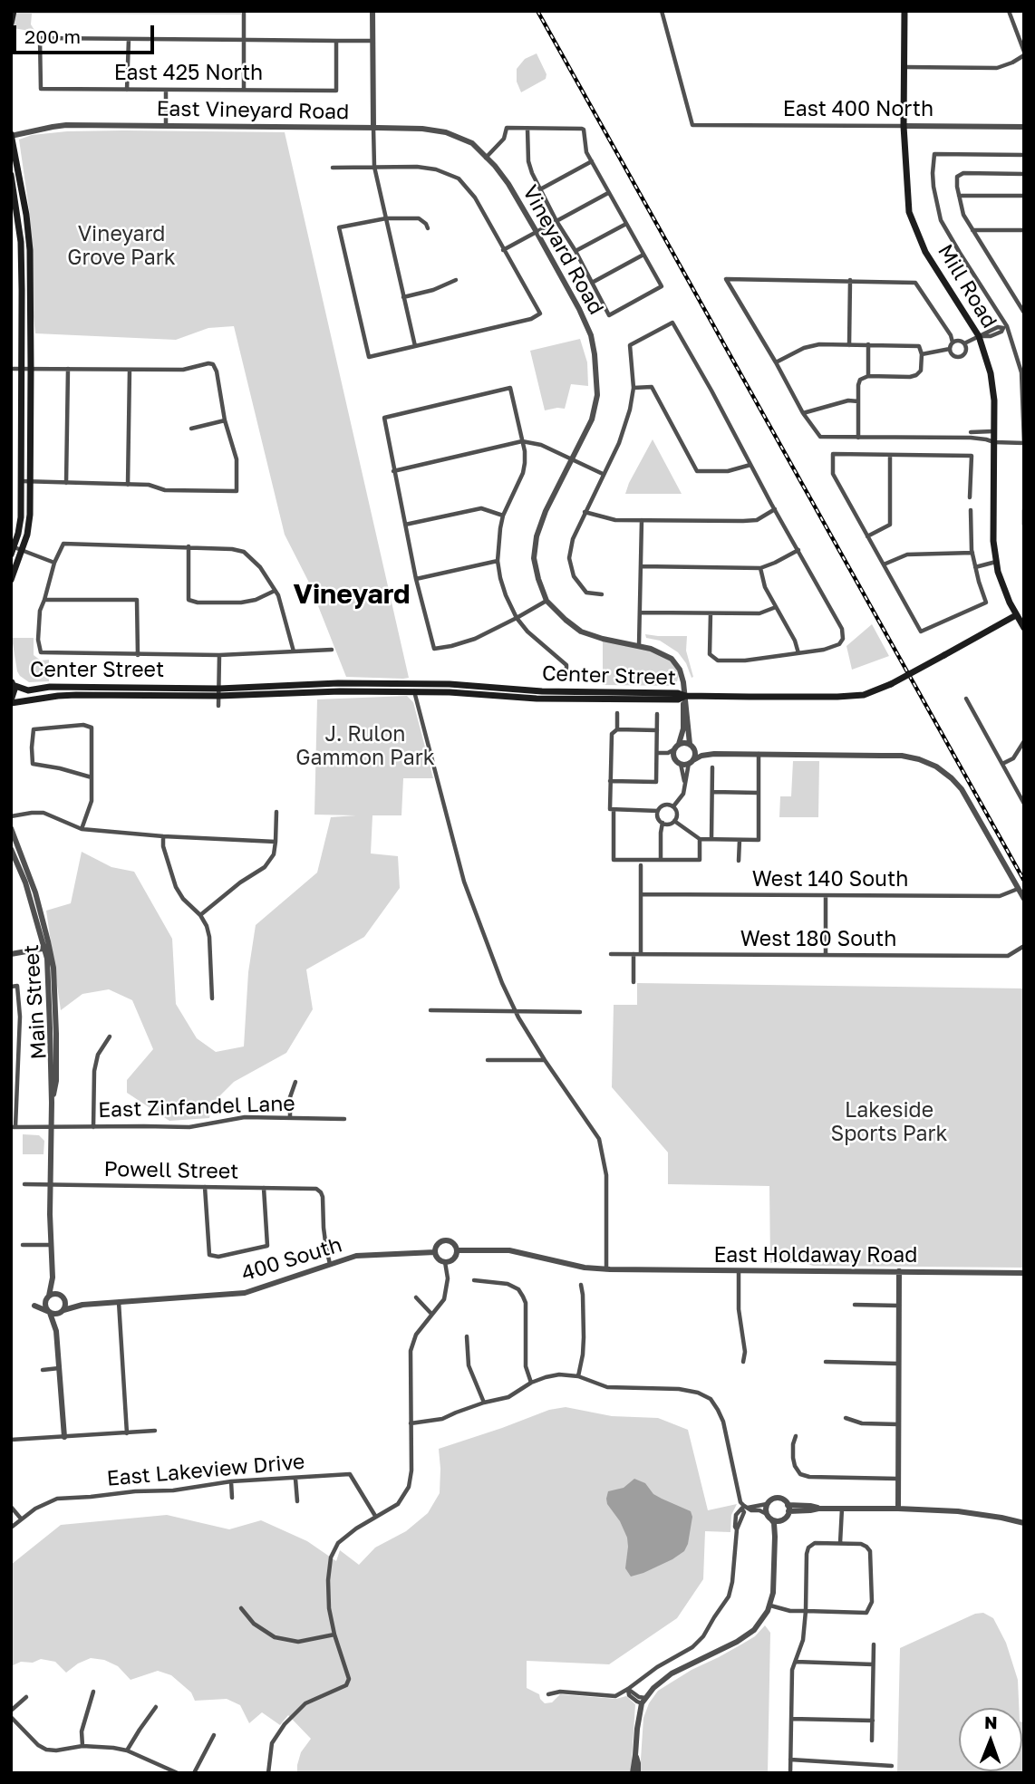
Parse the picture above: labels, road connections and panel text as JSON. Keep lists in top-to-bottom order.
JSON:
{
  "streets": {
    "main road": ["Mill Road", "Center Street"],
    "street": [
      "East 425 North",
      "East 400 North",
      "East Vineyard Road",
      "Vineyard Road",
      "West 140 South",
      "West 180 South",
      "Main Street",
      "East Zinfandel Lane",
      "Powell Street",
      "East Holdaway Road",
      "400 South",
      "East Lakeview Drive"
    ]
  },
  "crossings": [
    ["East 400 North", "Mill Road"],
    ["East Vineyard Road", "Vineyard Road"],
    ["Vineyard Road", "Center Street"],
    ["Mill Road", "Center Street"],
    ["Main Street", "East Zinfandel Lane"],
    ["Main Street", "Powell Street"],
    ["Main Street", "400 South"],
    ["Powell Street", "400 South"]
  ],
  "districts": ["Vineyard"],
  "parks": ["Vineyard Grove Park", "J. Rulon Gammon Park", "Lakeside Sports Park"],
  "scale_bar": "200 m",
  "north": "top"
}
